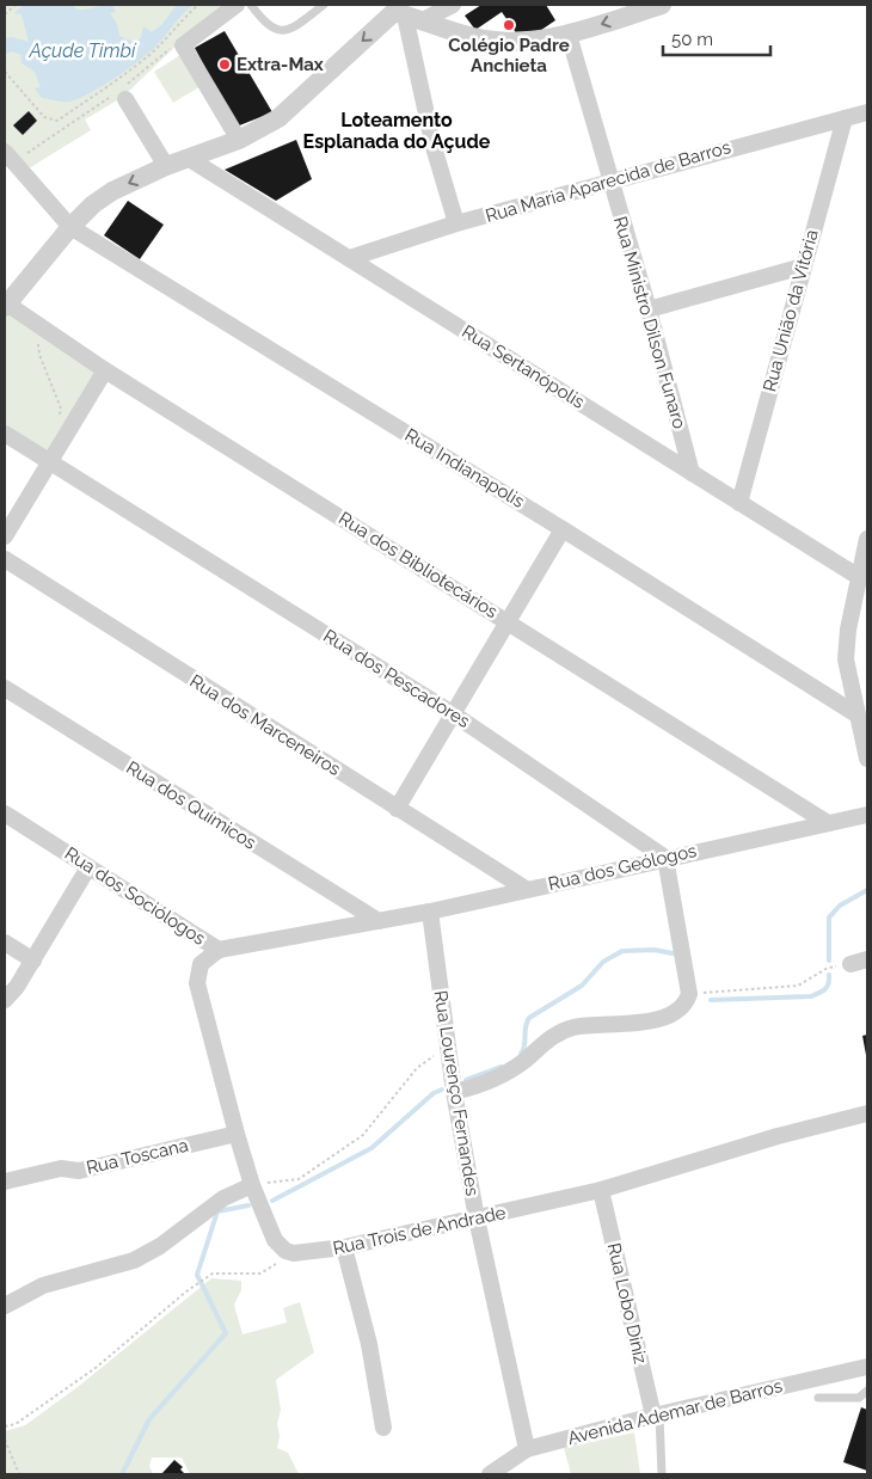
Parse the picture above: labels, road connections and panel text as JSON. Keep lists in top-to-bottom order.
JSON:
{
  "streets": {
    "street": [
      "Rua Maria Aparecida de Barros",
      "Rua União da Vitória",
      "Rua Ministro Dilson Funaro",
      "Rua Sertanópolis",
      "Rua Indianapolis",
      "Rua dos Bibliotecários",
      "Rua dos Pescadores",
      "Rua dos Marceneiros",
      "Rua dos Químicos",
      "Rua dos Geólogos",
      "Rua dos Sociólogos",
      "Rua Lourenço Fernandes",
      "Rua Toscana",
      "Rua Trois de Andrade",
      "Rua Lobo Diniz",
      "Avenida Ademar de Barros"
    ]
  },
  "crossings": [
    ["Rua Maria Aparecida de Barros", "Rua União da Vitória"],
    ["Rua Maria Aparecida de Barros", "Rua Ministro Dilson Funaro"],
    ["Rua Maria Aparecida de Barros", "Rua Sertanópolis"],
    ["Rua União da Vitória", "Rua Sertanópolis"],
    ["Rua Ministro Dilson Funaro", "Rua Sertanópolis"],
    ["Rua dos Bibliotecários", "Rua dos Geólogos"],
    ["Rua dos Pescadores", "Rua dos Geólogos"],
    ["Rua dos Marceneiros", "Rua dos Geólogos"],
    ["Rua dos Químicos", "Rua dos Geólogos"],
    ["Rua dos Químicos", "Rua dos Sociólogos"],
    ["Rua dos Geólogos", "Rua dos Sociólogos"],
    ["Rua dos Geólogos", "Rua Lourenço Fernandes"],
    ["Rua Lourenço Fernandes", "Rua Trois de Andrade"],
    ["Rua Lourenço Fernandes", "Avenida Ademar de Barros"],
    ["Rua Trois de Andrade", "Rua Lobo Diniz"],
    ["Rua Lobo Diniz", "Avenida Ademar de Barros"]
  ],
  "districts": ["Loteamento Esplanada do Açude"],
  "water": ["Açude Timbí"],
  "places": ["Colégio Padre Anchieta", "Extra-Max"],
  "scale_bar": "50 m"
}
